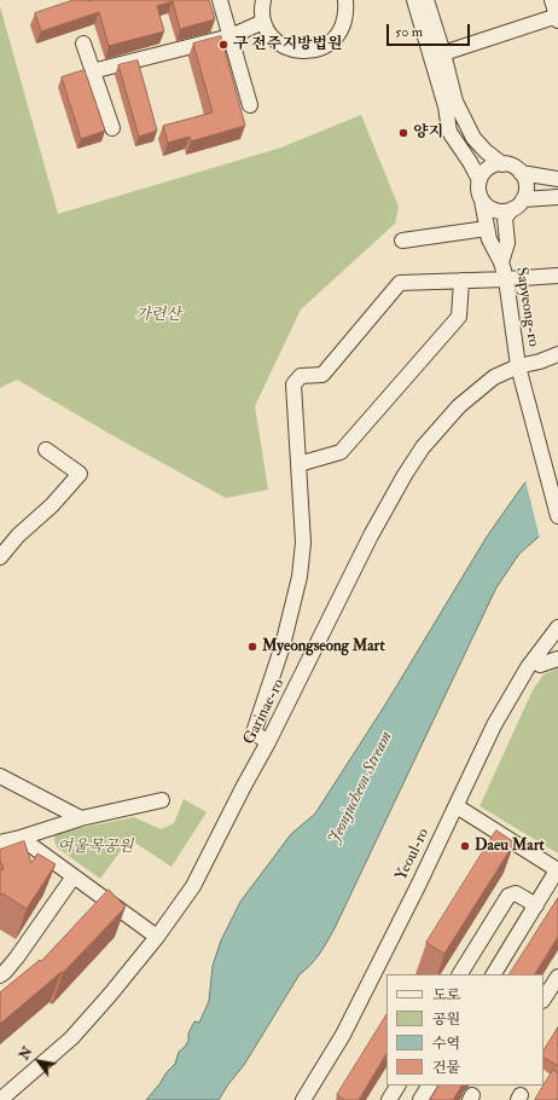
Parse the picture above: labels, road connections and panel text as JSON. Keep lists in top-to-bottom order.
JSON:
{
  "streets": {
    "street": ["Sapyeong-ro", "Garinae-ro", "Yeoul-ro"]
  },
  "crossings": [
    ["Sapyeong-ro", "Garinae-ro"]
  ],
  "water": ["Jeonjucheon Stream"],
  "parks": ["가련산", "여울목공원"],
  "places": [
    "구 전주지방법원",
    "양지",
    "Myeongseong Mart",
    "Daeu Mart"
  ],
  "legend": [
    "도로",
    "공원",
    "수역",
    "건물"
  ],
  "scale_bar": "50 m",
  "north": "top left"
}
